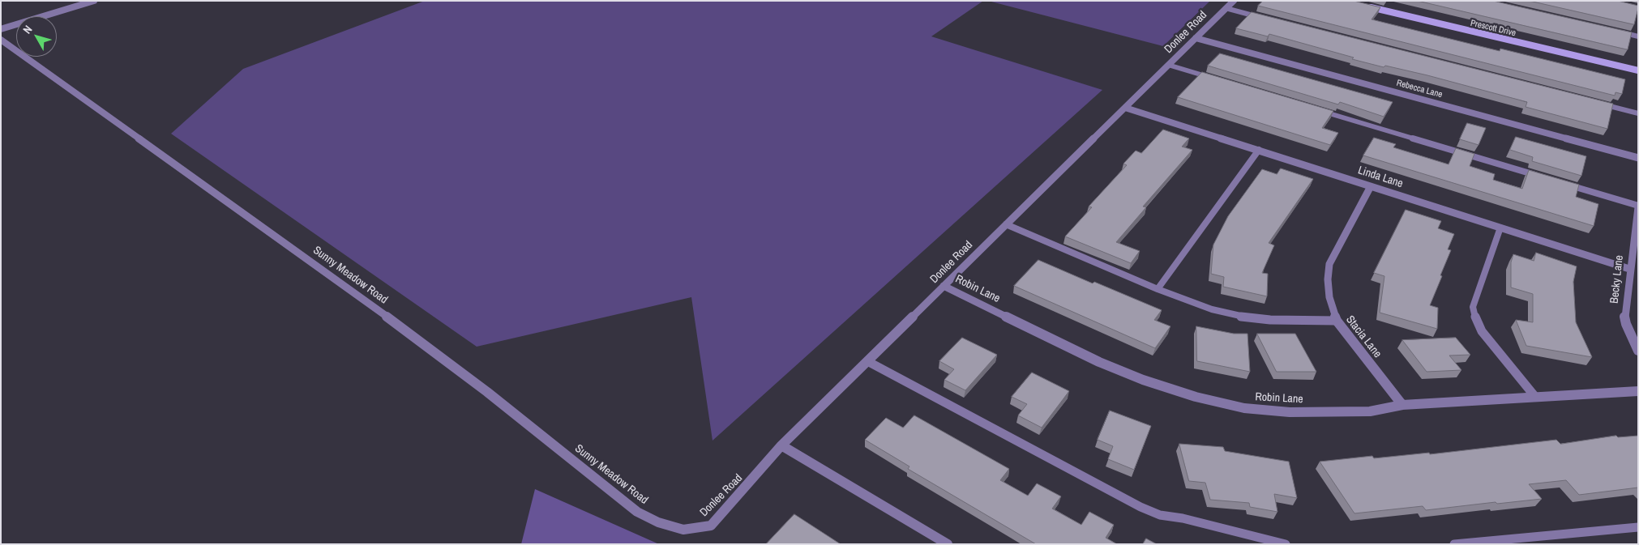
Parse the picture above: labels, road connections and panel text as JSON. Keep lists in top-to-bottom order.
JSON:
{
  "streets": {
    "street": [
      "Prescott Drive",
      "Donlee Road",
      "Rebecca Lane",
      "Linda Lane",
      "Sunny Meadow Road",
      "Becky Lane",
      "Robin Lane",
      "Stacia Lane"
    ]
  },
  "crossings": [
    ["Donlee Road", "Rebecca Lane"],
    ["Donlee Road", "Linda Lane"],
    ["Donlee Road", "Sunny Meadow Road"],
    ["Donlee Road", "Robin Lane"],
    ["Linda Lane", "Becky Lane"],
    ["Linda Lane", "Stacia Lane"],
    ["Robin Lane", "Stacia Lane"]
  ],
  "north": "top left"
}
